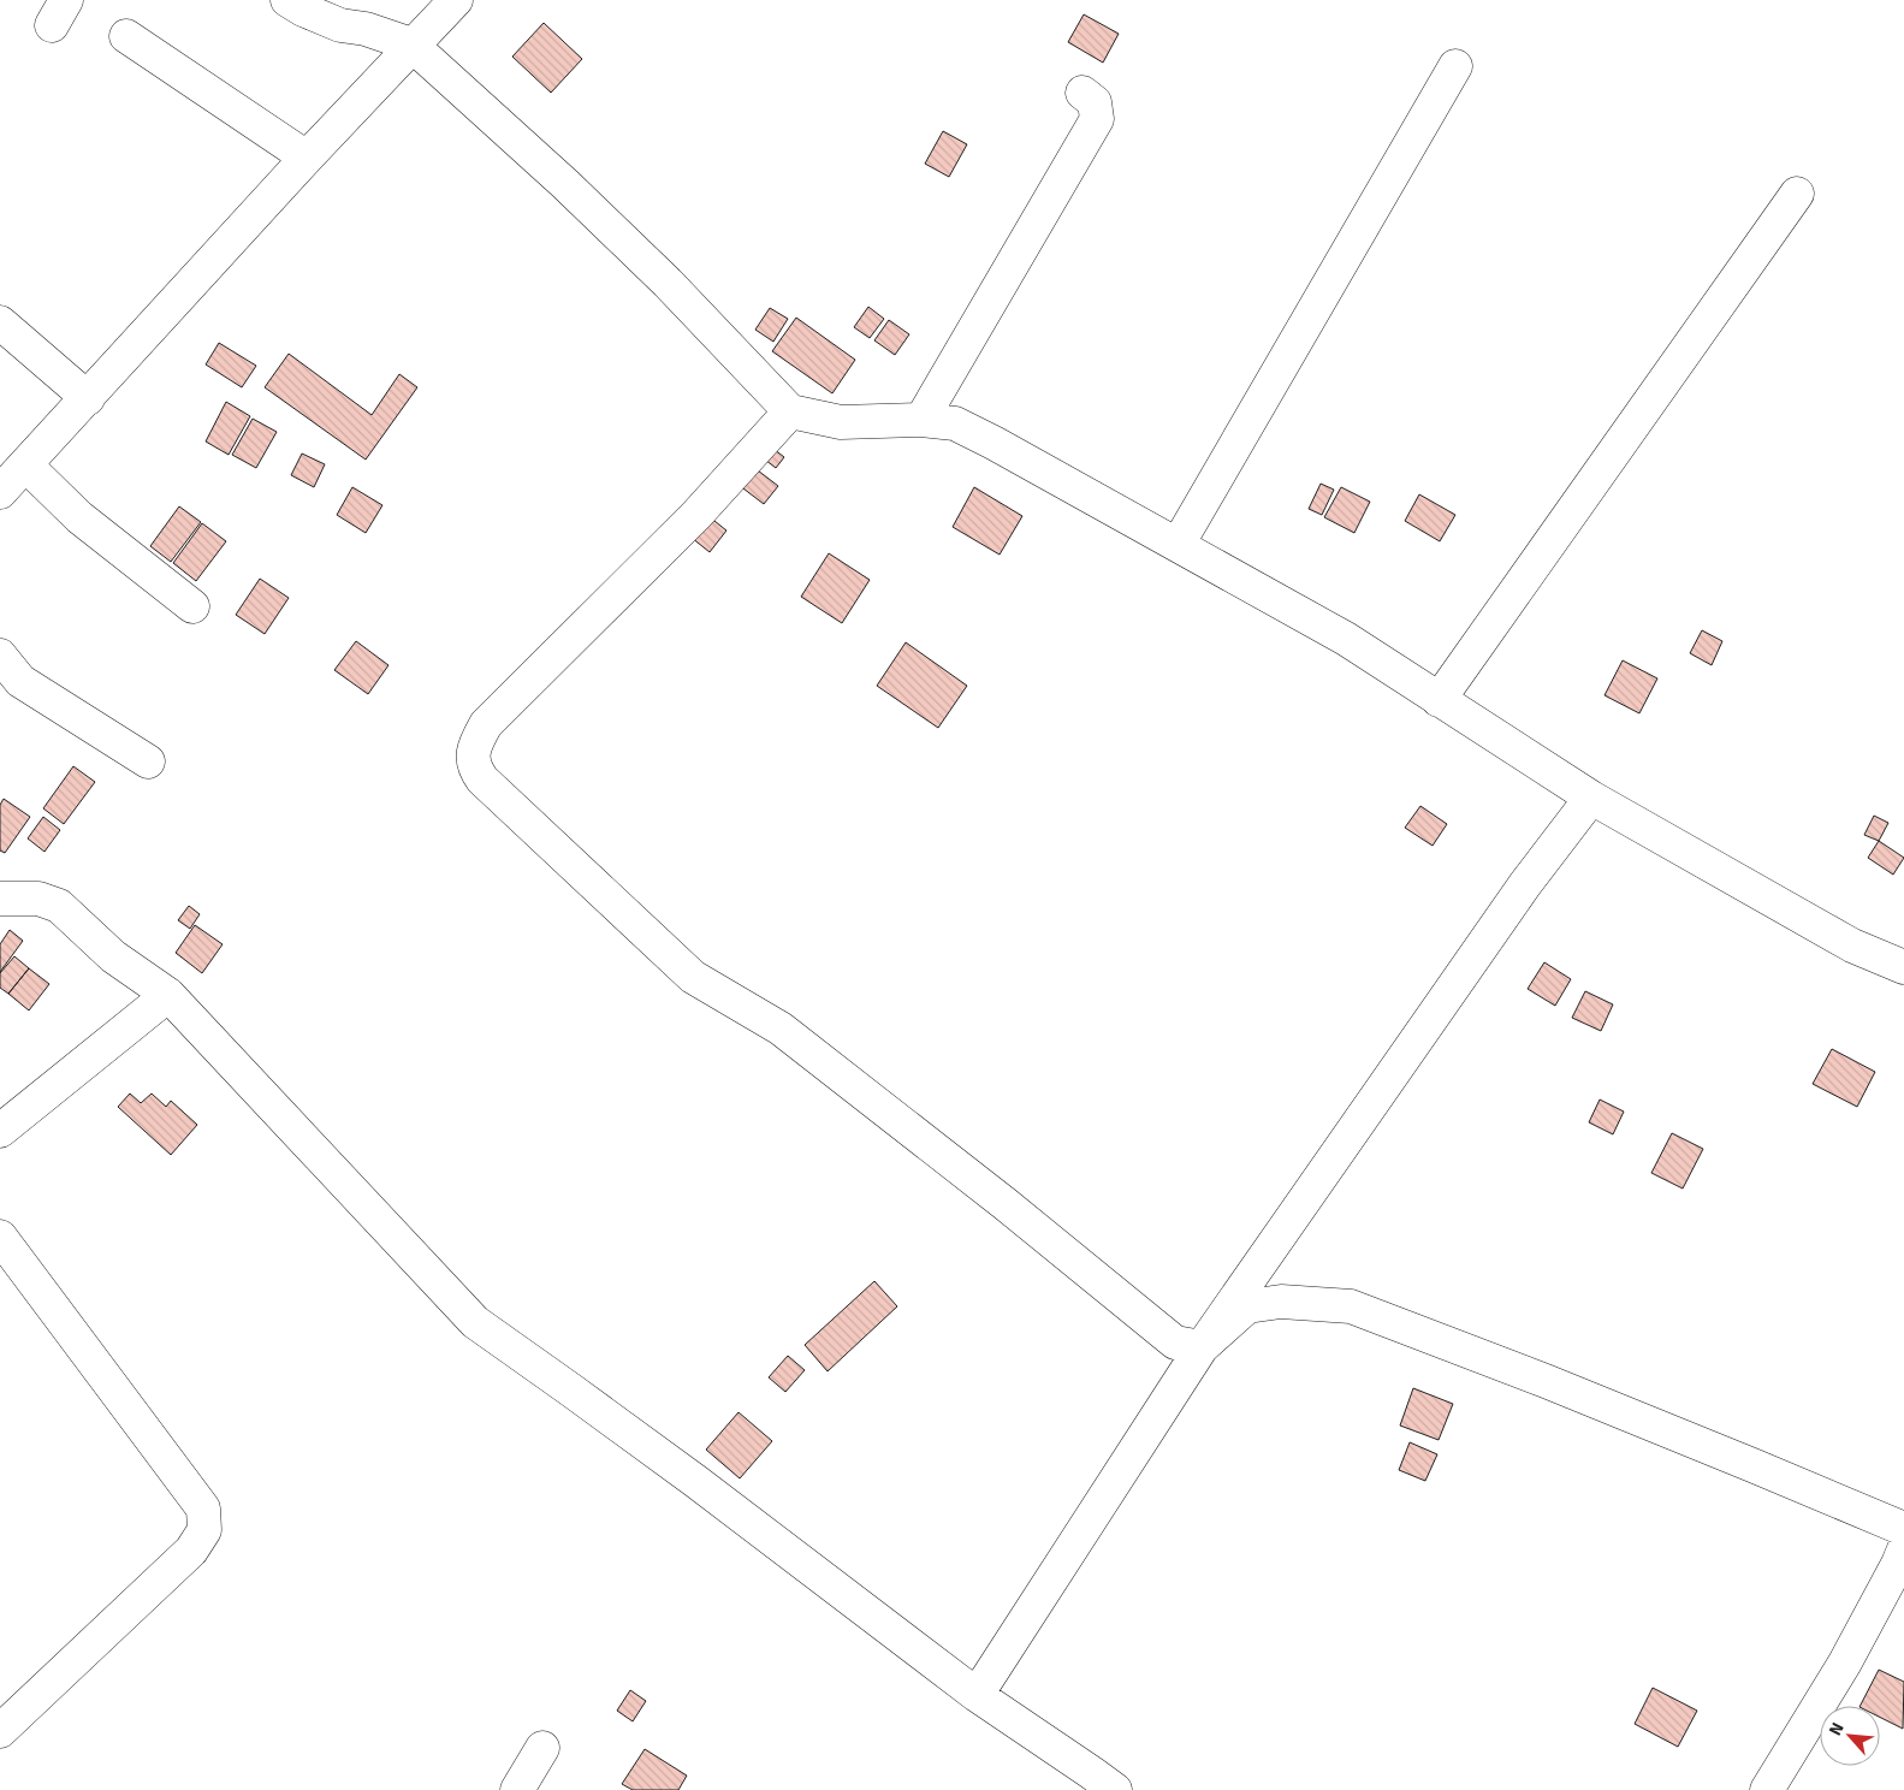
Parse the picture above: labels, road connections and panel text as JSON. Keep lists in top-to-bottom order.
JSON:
{
  "north": "top left"
}
